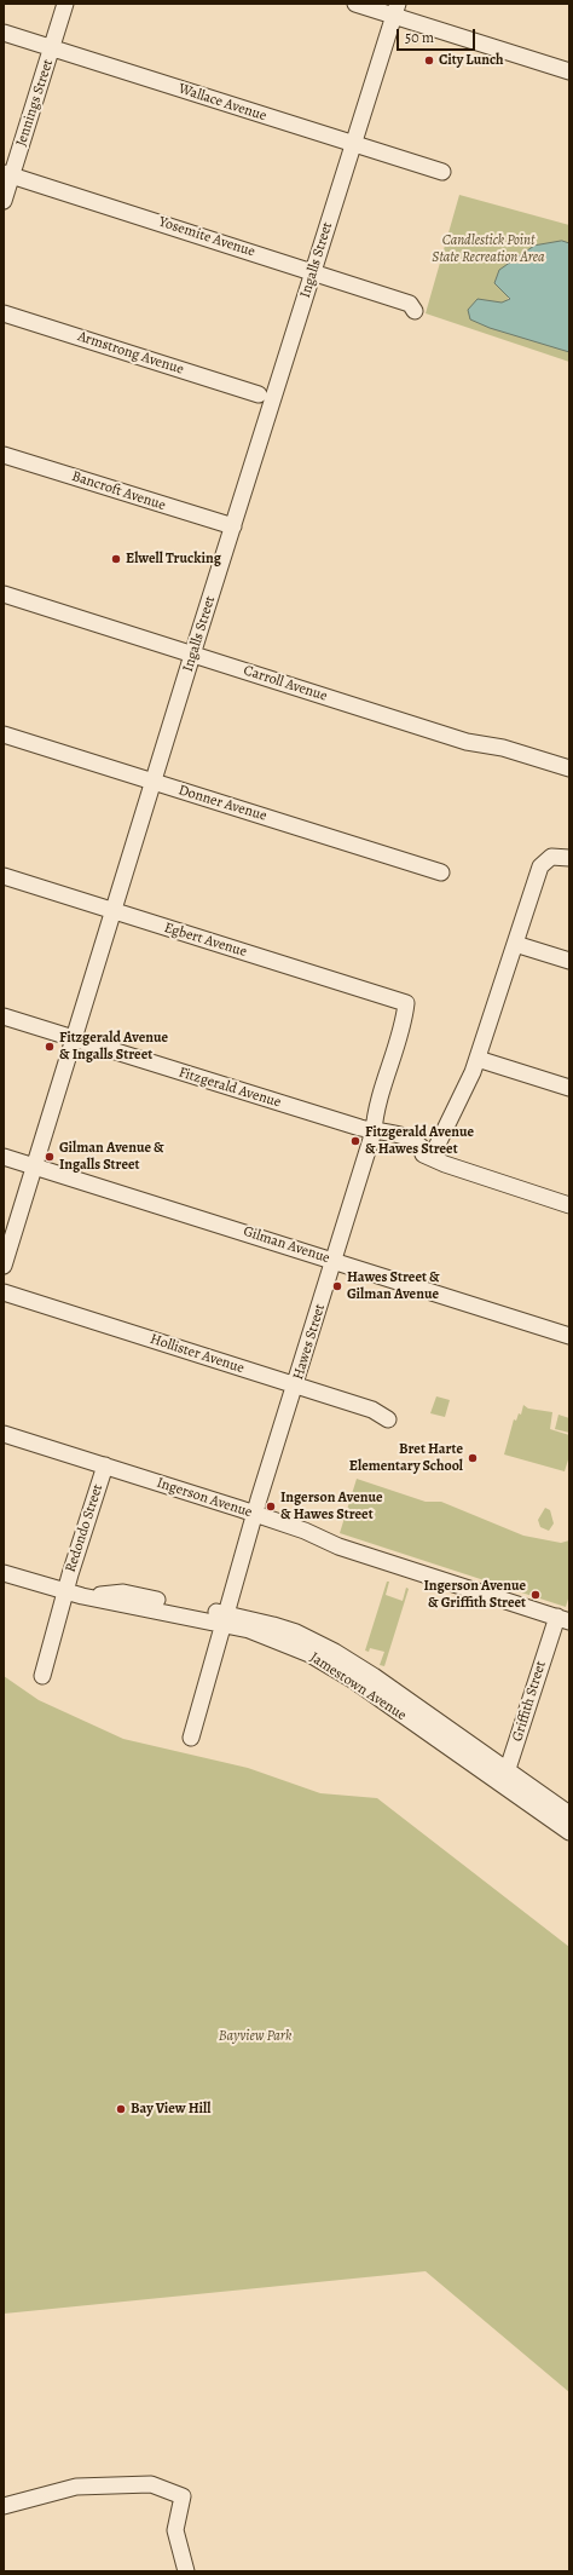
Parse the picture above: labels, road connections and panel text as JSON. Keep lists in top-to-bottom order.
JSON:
{
  "streets": {
    "street": [
      "Jennings Street",
      "Wallace Avenue",
      "Yosemite Avenue",
      "Ingalls Street",
      "Armstrong Avenue",
      "Bancroft Avenue",
      "Carroll Avenue",
      "Donner Avenue",
      "Egbert Avenue",
      "Fitzgerald Avenue",
      "Gilman Avenue",
      "Hawes Street",
      "Hollister Avenue",
      "Ingerson Avenue",
      "Redondo Street",
      "Jamestown Avenue",
      "Griffith Street"
    ]
  },
  "crossings": [
    ["Jennings Street", "Wallace Avenue"],
    ["Jennings Street", "Yosemite Avenue"],
    ["Wallace Avenue", "Ingalls Street"],
    ["Yosemite Avenue", "Ingalls Street"],
    ["Ingalls Street", "Bancroft Avenue"],
    ["Ingalls Street", "Carroll Avenue"],
    ["Ingalls Street", "Donner Avenue"],
    ["Ingalls Street", "Egbert Avenue"],
    ["Ingalls Street", "Fitzgerald Avenue"],
    ["Ingalls Street", "Gilman Avenue"],
    ["Egbert Avenue", "Hawes Street"],
    ["Fitzgerald Avenue", "Hawes Street"],
    ["Gilman Avenue", "Hawes Street"],
    ["Hawes Street", "Hollister Avenue"],
    ["Hawes Street", "Ingerson Avenue"],
    ["Hawes Street", "Jamestown Avenue"],
    ["Ingerson Avenue", "Redondo Street"],
    ["Ingerson Avenue", "Griffith Street"],
    ["Redondo Street", "Jamestown Avenue"],
    ["Jamestown Avenue", "Griffith Street"]
  ],
  "parks": ["Candlestick Point State Recreation Area", "Bayview Park"],
  "places": [
    "City Lunch",
    "Elwell Trucking",
    "Fitzgerald Avenue & Ingalls Street",
    "Fitzgerald Avenue & Hawes Street",
    "Gilman Avenue & Ingalls Street",
    "Hawes Street & Gilman Avenue",
    "Bret Harte Elementary School",
    "Ingerson Avenue & Hawes Street",
    "Ingerson Avenue & Griffith Street",
    "Bay View Hill"
  ],
  "scale_bar": "50 m"
}
